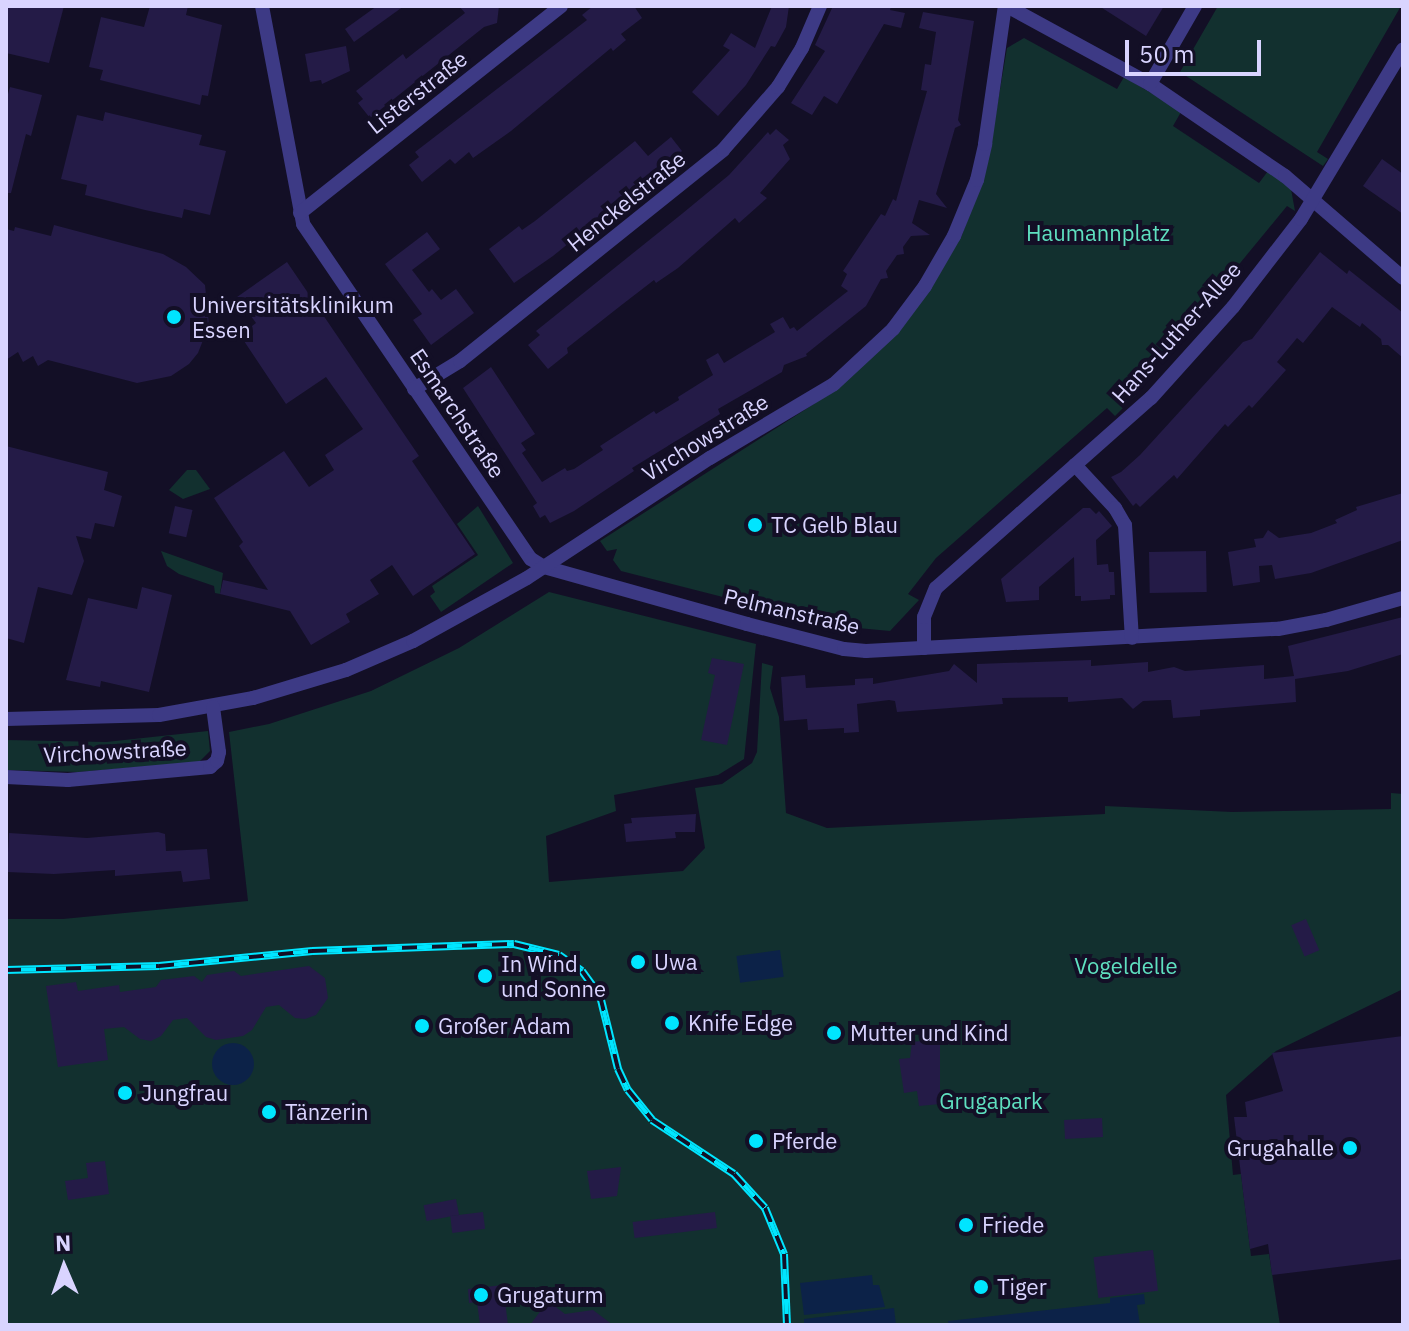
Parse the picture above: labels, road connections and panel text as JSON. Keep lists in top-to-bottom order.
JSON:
{
  "streets": {
    "street": [
      "Listerstraße",
      "Henckelstraße",
      "Hans-Luther-Allee",
      "Esmarchstraße",
      "Virchowstraße",
      "Pelmanstraße"
    ]
  },
  "crossings": [
    ["Listerstraße", "Esmarchstraße"],
    ["Henckelstraße", "Esmarchstraße"],
    ["Hans-Luther-Allee", "Pelmanstraße"],
    ["Esmarchstraße", "Virchowstraße"],
    ["Esmarchstraße", "Pelmanstraße"],
    ["Virchowstraße", "Pelmanstraße"]
  ],
  "parks": ["Haumannplatz", "Vogeldelle", "Grugapark"],
  "places": [
    "Universitätsklinikum Essen",
    "TC Gelb Blau",
    "Uwa",
    "In Wind und Sonne",
    "Knife Edge",
    "Großer Adam",
    "Mutter und Kind",
    "Jungfrau",
    "Tänzerin",
    "Pferde",
    "Grugahalle",
    "Friede",
    "Tiger",
    "Grugaturm"
  ],
  "scale_bar": "50 m",
  "north": "top"
}
